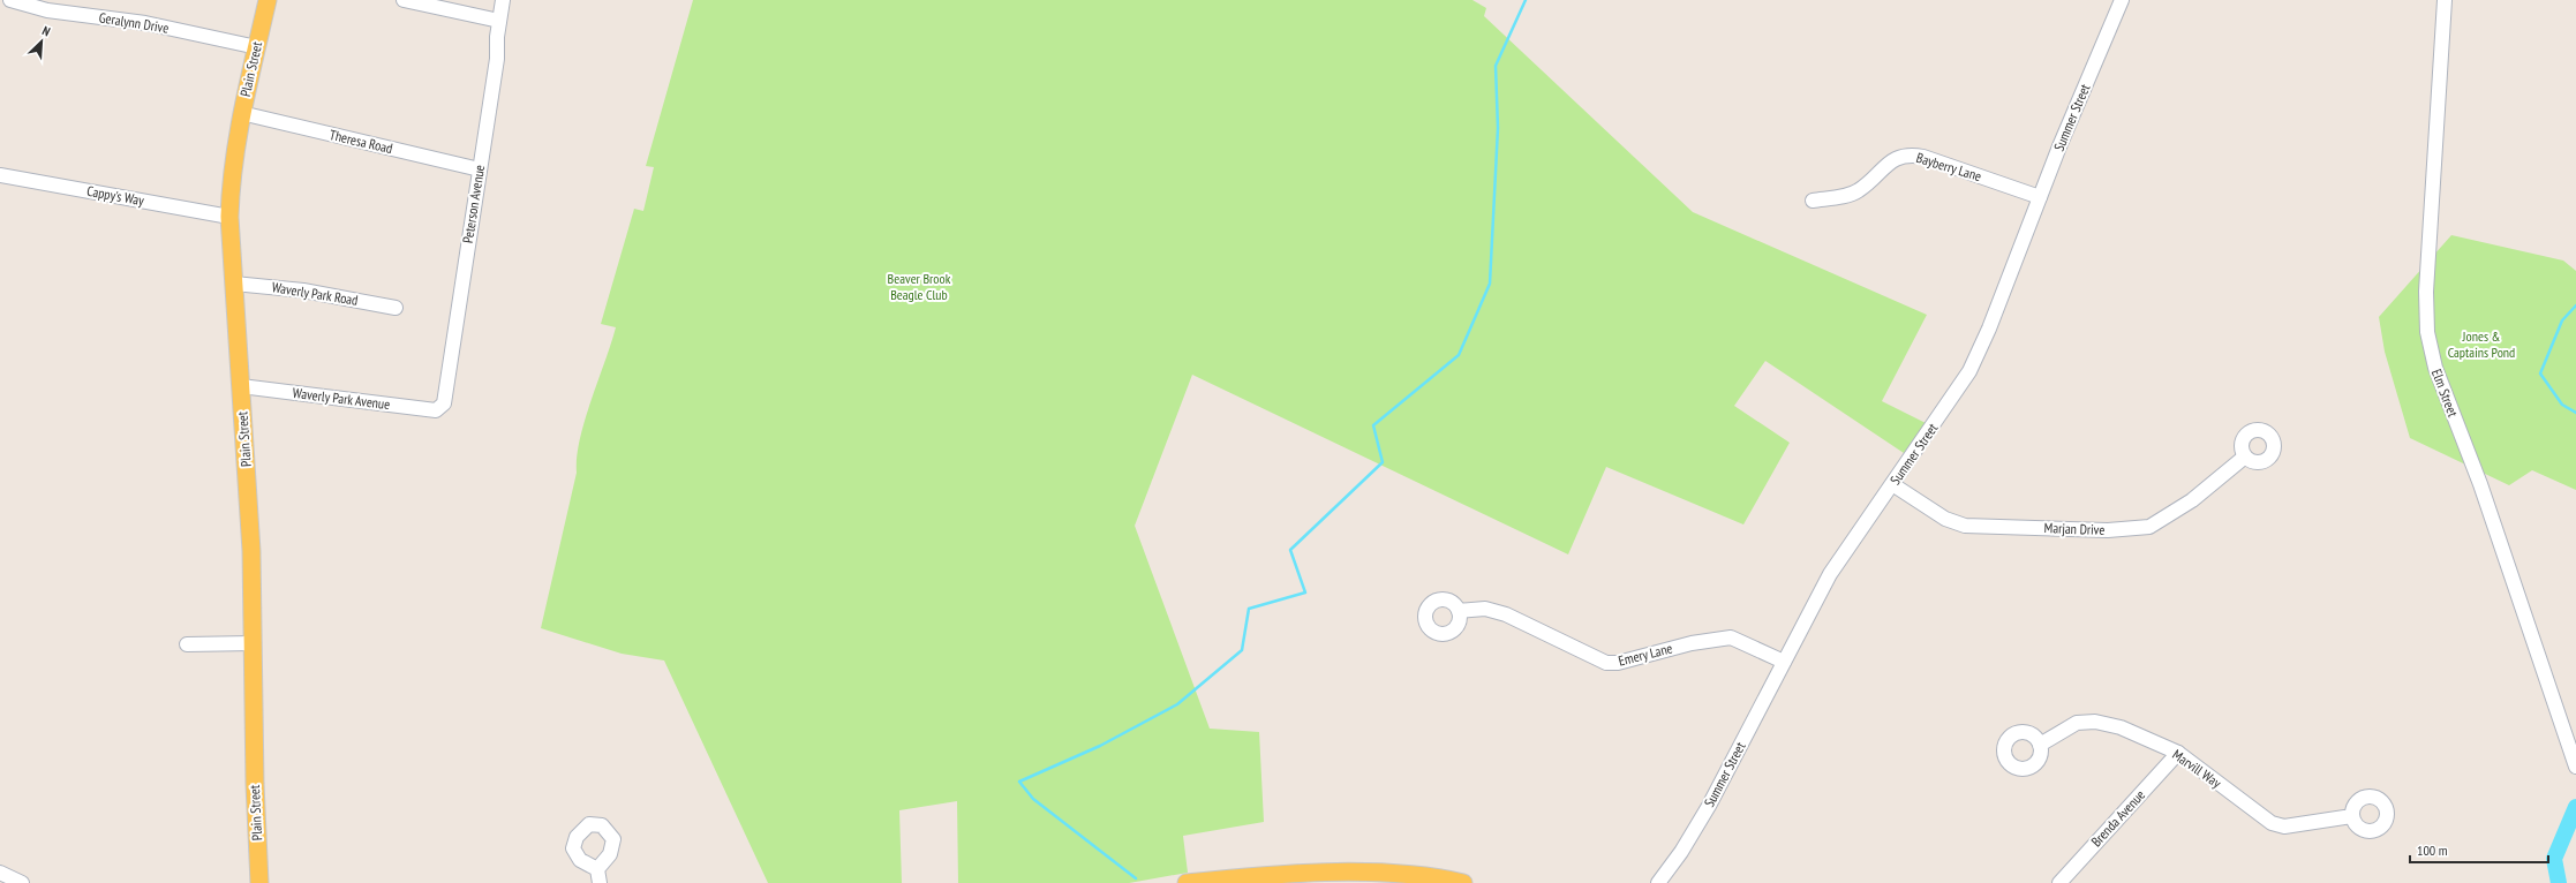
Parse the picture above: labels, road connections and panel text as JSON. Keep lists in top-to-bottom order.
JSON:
{
  "streets": {
    "main road": ["Plain Street"],
    "street": [
      "Geralynn Drive",
      "Summer Street",
      "Theresa Road",
      "Bayberry Lane",
      "Cappy's Way",
      "Peterson Avenue",
      "Waverly Park Road",
      "Elm Street",
      "Waverly Park Avenue",
      "Marjan Drive",
      "Emery Lane",
      "Marvill Way",
      "Brenda Avenue"
    ]
  },
  "crossings": [
    ["Geralynn Drive", "Plain Street"],
    ["Plain Street", "Theresa Road"],
    ["Plain Street", "Cappy's Way"],
    ["Plain Street", "Waverly Park Road"],
    ["Plain Street", "Waverly Park Avenue"],
    ["Summer Street", "Bayberry Lane"],
    ["Summer Street", "Marjan Drive"],
    ["Summer Street", "Emery Lane"],
    ["Theresa Road", "Peterson Avenue"],
    ["Peterson Avenue", "Waverly Park Avenue"],
    ["Marvill Way", "Brenda Avenue"]
  ],
  "parks": ["Beaver Brook Beagle Club", "Jones & Captains Pond"],
  "scale_bar": "100 m",
  "north": "top right"
}
